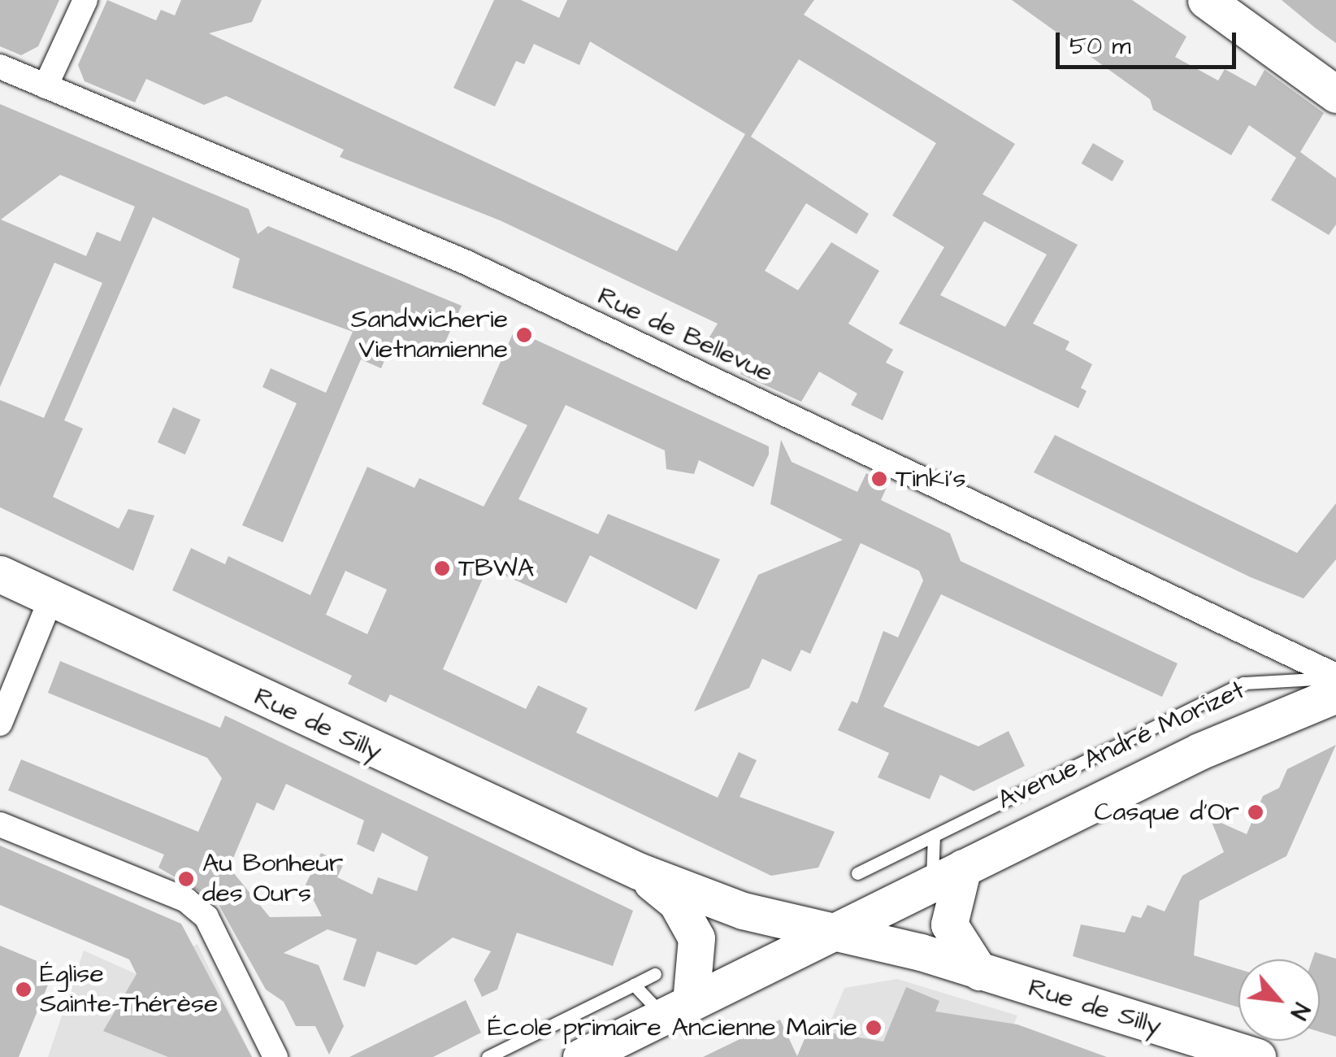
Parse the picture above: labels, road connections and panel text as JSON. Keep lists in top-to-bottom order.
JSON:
{
  "streets": {
    "main road": ["Rue de Silly", "Avenue André Morizet"],
    "street": ["Rue de Bellevue"]
  },
  "crossings": [
    ["Rue de Bellevue", "Avenue André Morizet"],
    ["Rue de Silly", "Avenue André Morizet"]
  ],
  "places": [
    "Sandwicherie Vietnamienne",
    "Tinki's",
    "TBWA",
    "Casque d'Or",
    "Au Bonheur des Ours",
    "Église Sainte-Thérèse",
    "École primaire Ancienne Mairie"
  ],
  "scale_bar": "50 m",
  "north": "bottom right"
}
